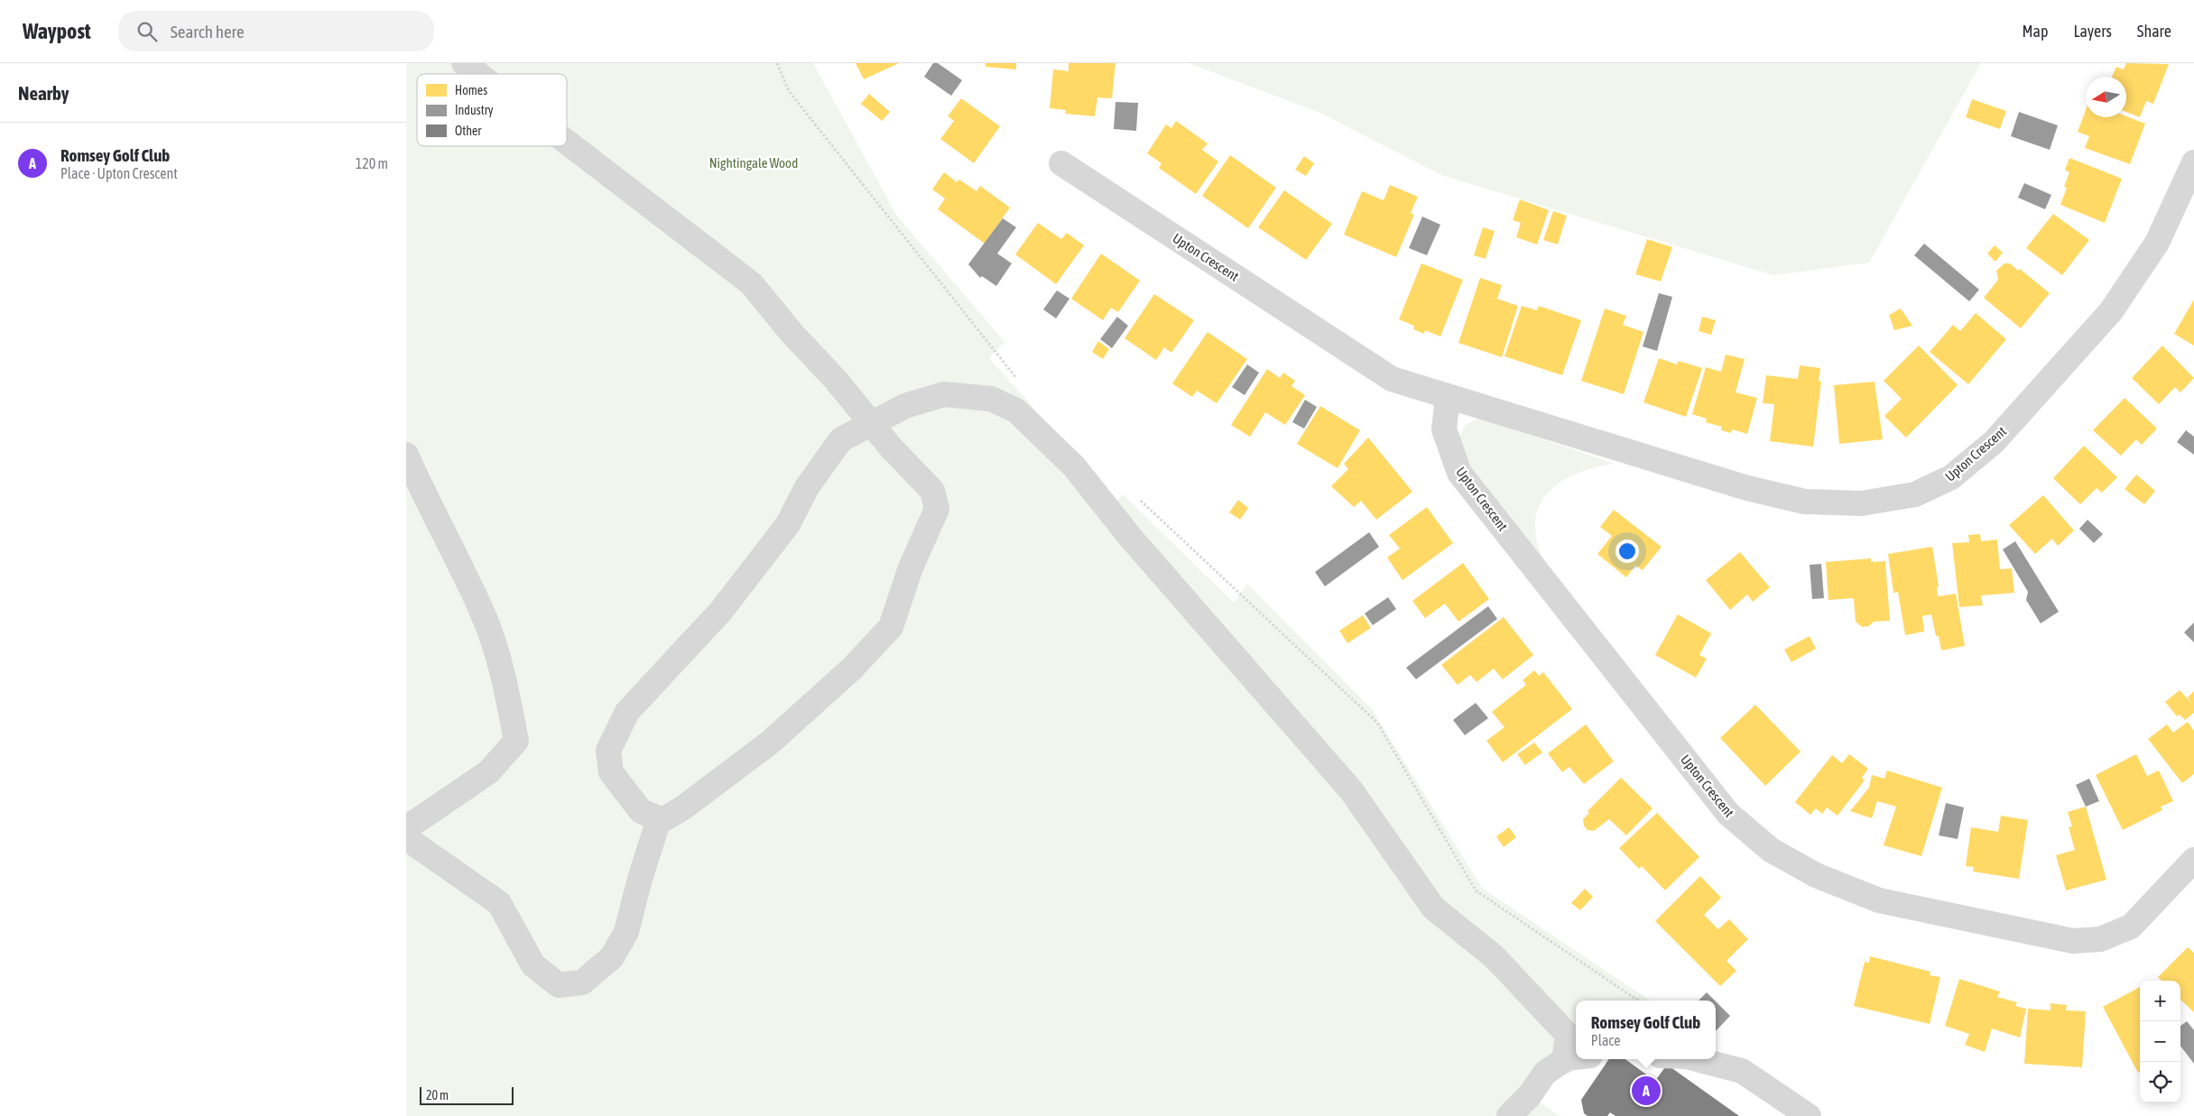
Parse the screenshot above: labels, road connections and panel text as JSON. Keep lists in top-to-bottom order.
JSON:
{
  "streets": {
    "street": ["Upton Crescent"]
  },
  "parks": ["Nightingale Wood"],
  "legend": ["Homes", "Industry", "Other"],
  "scale_bar": "20 m",
  "north": "left",
  "page": {
    "header": "Waypost",
    "search": "Search here",
    "nav": ["Map", "Layers", "Share"],
    "heading": "Nearby",
    "list": [
      {
        "mark": "A",
        "name": "Romsey Golf Club",
        "note": "Place · Upton Crescent",
        "value": "120 m"
      }
    ],
    "map_buttons": ["+", "−"],
    "popup": ["Romsey Golf Club", "Place"],
    "pins": "A",
    "scale": "20 m"
  }
}
